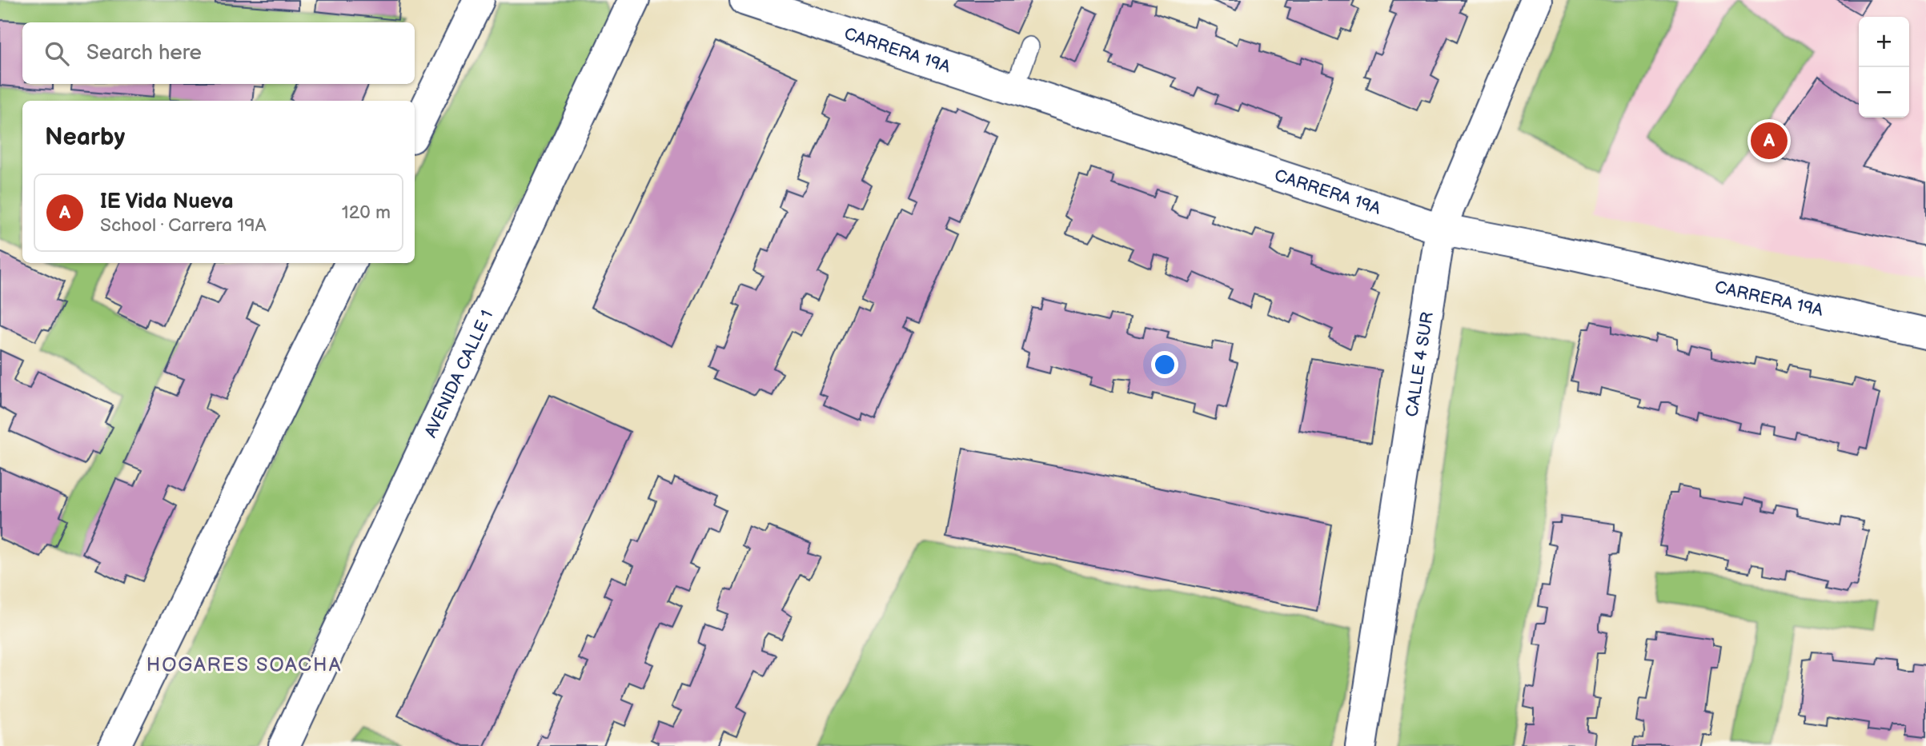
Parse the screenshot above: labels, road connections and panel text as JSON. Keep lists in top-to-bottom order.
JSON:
{
  "streets": {
    "main road": ["CARRERA 19A", "CALLE 4 SUR", "AVENIDA CALLE 1"]
  },
  "crossings": [
    ["CARRERA 19A", "CALLE 4 SUR"]
  ],
  "districts": ["HOGARES SOACHA"],
  "page": {
    "map_buttons": ["+", "−"],
    "search": "Search here",
    "heading": "Nearby",
    "pins": "A",
    "list": [
      {
        "mark": "A",
        "name": "IE Vida Nueva",
        "note": "School · Carrera 19A",
        "value": "120 m"
      }
    ]
  }
}
